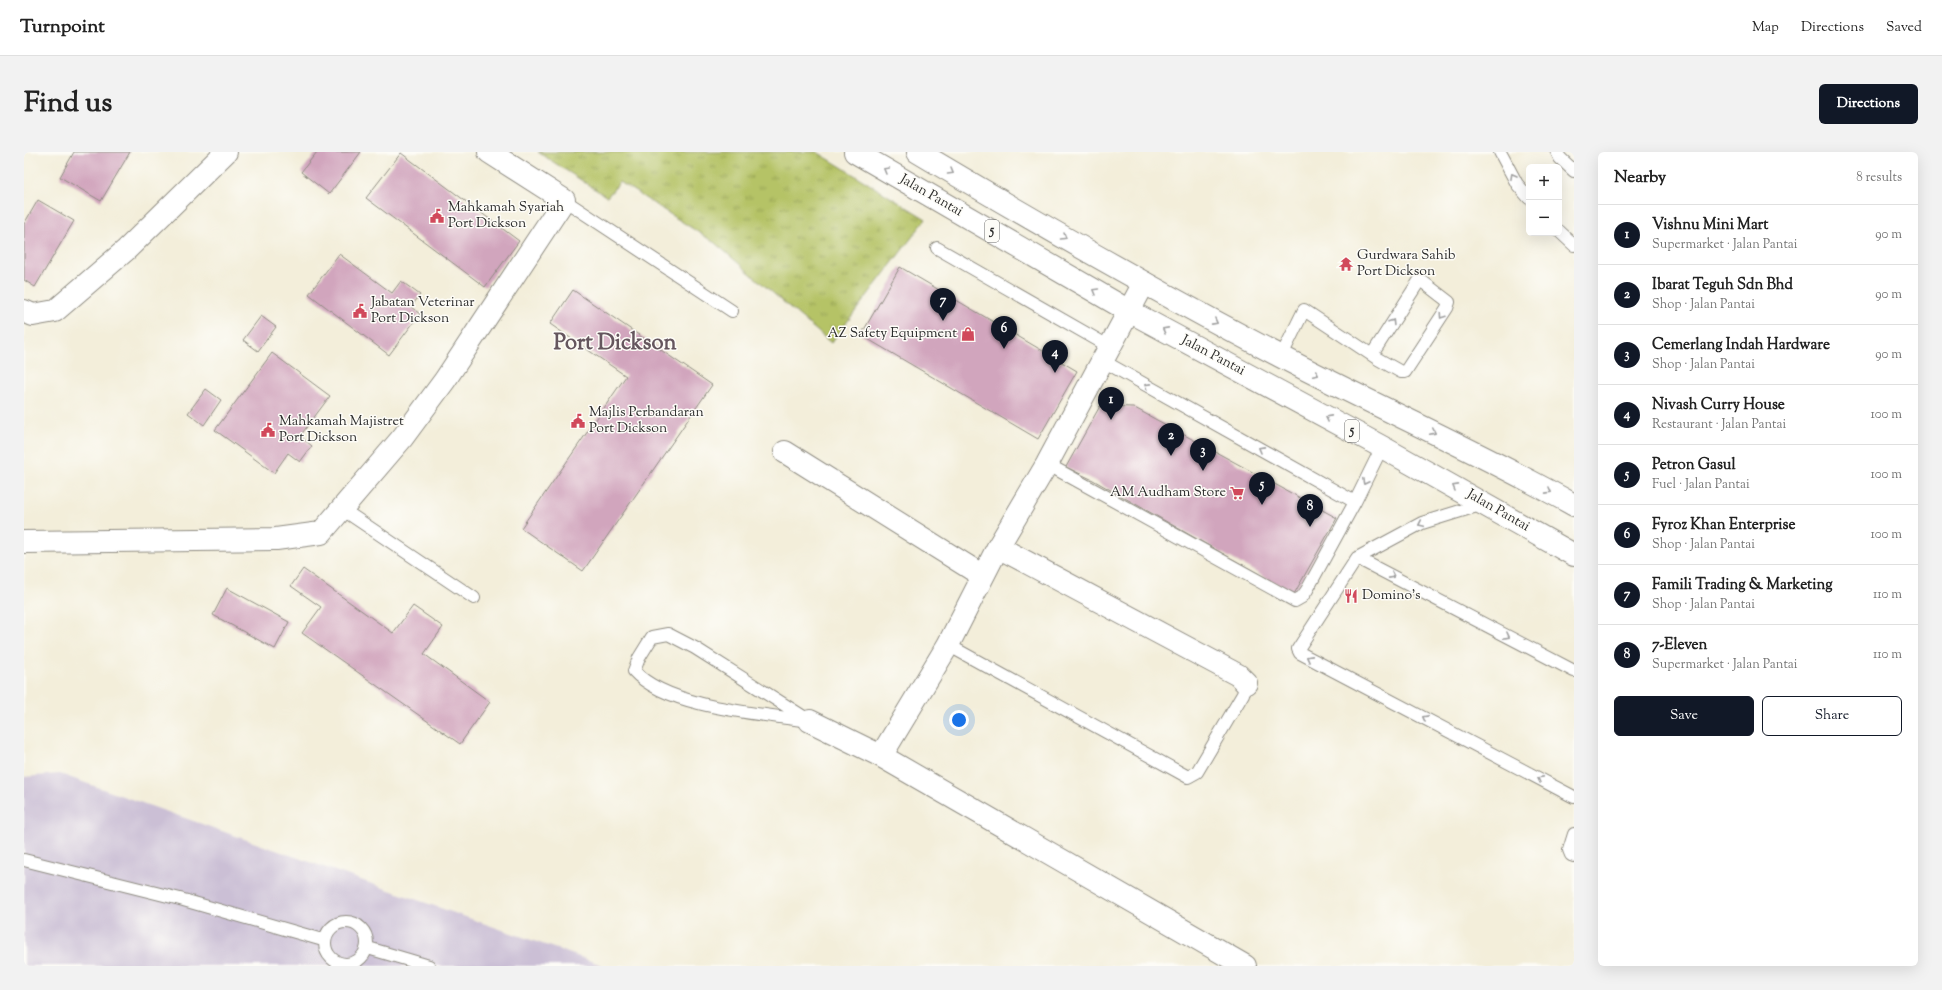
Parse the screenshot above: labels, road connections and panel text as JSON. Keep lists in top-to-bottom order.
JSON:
{
  "streets": {
    "main road": ["Jalan Pantai", "5"]
  },
  "districts": ["Port Dickson"],
  "places": {
    "public building": [
      "Mahkamah Syariah Port Dickson",
      "Jabatan Veterinar Port Dickson",
      "Majlis Perbandaran Port Dickson",
      "Mahkamah Majistret Port Dickson"
    ],
    "temple": ["Gurdwara Sahib Port Dickson"],
    "shop": ["AZ Safety Equipment"],
    "supermarket": ["AM Audham Store"],
    "restaurant": ["Domino's"]
  },
  "page": {
    "header": "Turnpoint",
    "nav": ["Map", "Directions", "Saved"],
    "title": "Find us",
    "buttons": [
      "Directions",
      ["Save", "Share"]
    ],
    "heading": ["Nearby", "8 results"],
    "map_buttons": ["+", "−"],
    "list": [
      {
        "mark": "1",
        "name": "Vishnu Mini Mart",
        "note": "Supermarket · Jalan Pantai",
        "value": "90 m"
      },
      {
        "mark": "2",
        "name": "Ibarat Teguh Sdn Bhd",
        "note": "Shop · Jalan Pantai",
        "value": "90 m"
      },
      {
        "mark": "3",
        "name": "Cemerlang Indah Hardware",
        "note": "Shop · Jalan Pantai",
        "value": "90 m"
      },
      {
        "mark": "4",
        "name": "Nivash Curry House",
        "note": "Restaurant · Jalan Pantai",
        "value": "100 m"
      },
      {
        "mark": "5",
        "name": "Petron Gasul",
        "note": "Fuel · Jalan Pantai",
        "value": "100 m"
      },
      {
        "mark": "6",
        "name": "Fyroz Khan Enterprise",
        "note": "Shop · Jalan Pantai",
        "value": "100 m"
      },
      {
        "mark": "7",
        "name": "Famili Trading & Marketing",
        "note": "Shop · Jalan Pantai",
        "value": "110 m"
      },
      {
        "mark": "8",
        "name": "7-Eleven",
        "note": "Supermarket · Jalan Pantai",
        "value": "110 m"
      }
    ],
    "pins": [
      "7",
      "6",
      "4",
      "1",
      "2",
      "3",
      "5",
      "8"
    ]
  }
}
